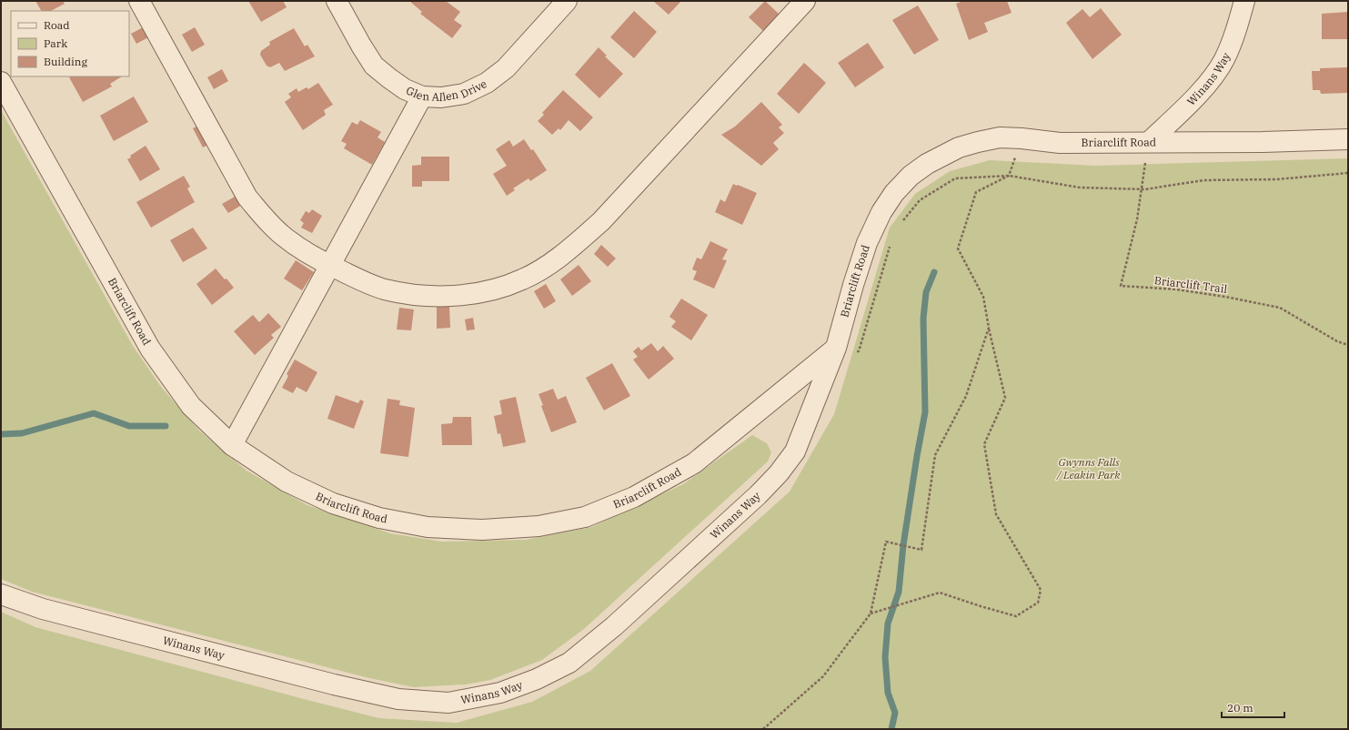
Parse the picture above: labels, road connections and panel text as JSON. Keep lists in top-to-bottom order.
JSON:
{
  "streets": {
    "street": ["Winans Way", "Glen Allen Drive", "Briarclift Road"],
    "path": ["Briarclift Trail"]
  },
  "crossings": [
    ["Winans Way", "Briarclift Road"],
    ["Winans Way", "Briarclift Trail"],
    ["Briarclift Road", "Briarclift Trail"]
  ],
  "parks": ["Gwynns Falls / Leakin Park"],
  "legend": ["Road", "Park", "Building"],
  "scale_bar": "20 m"
}
